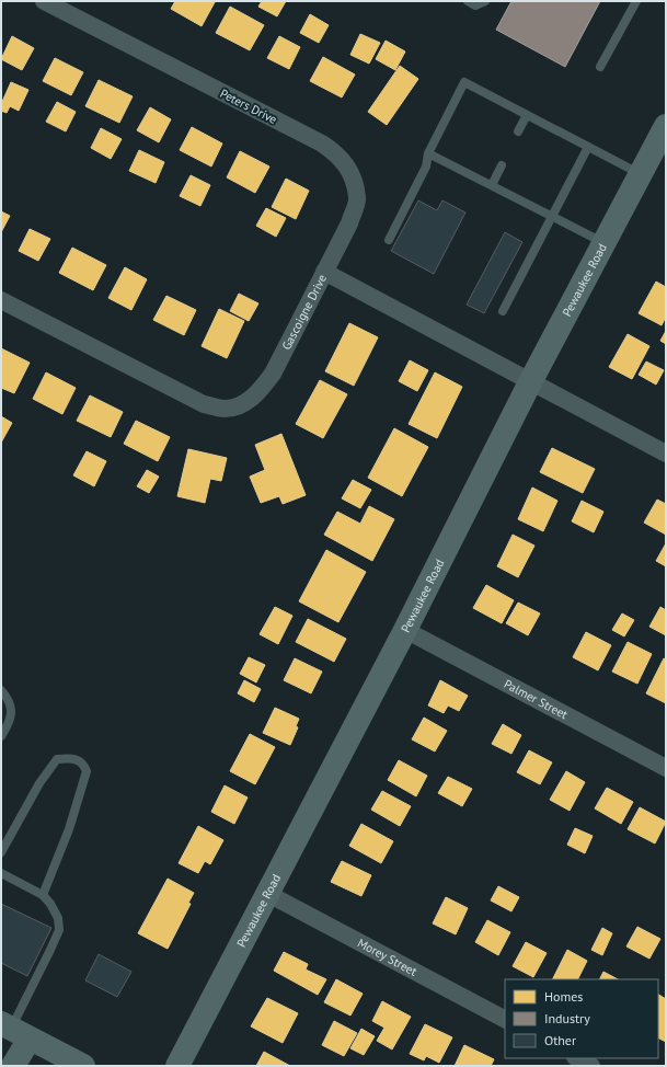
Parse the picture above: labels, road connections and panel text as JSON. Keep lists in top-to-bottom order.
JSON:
{
  "streets": {
    "main road": ["Pewaukee Road"],
    "street": [
      "Peters Drive",
      "Gascoigne Drive",
      "Palmer Street",
      "Morey Street"
    ]
  },
  "crossings": [
    ["Peters Drive", "Gascoigne Drive"],
    ["Pewaukee Road", "Gascoigne Drive"],
    ["Pewaukee Road", "Palmer Street"],
    ["Pewaukee Road", "Morey Street"]
  ],
  "legend": ["Homes", "Industry", "Other"]
}
